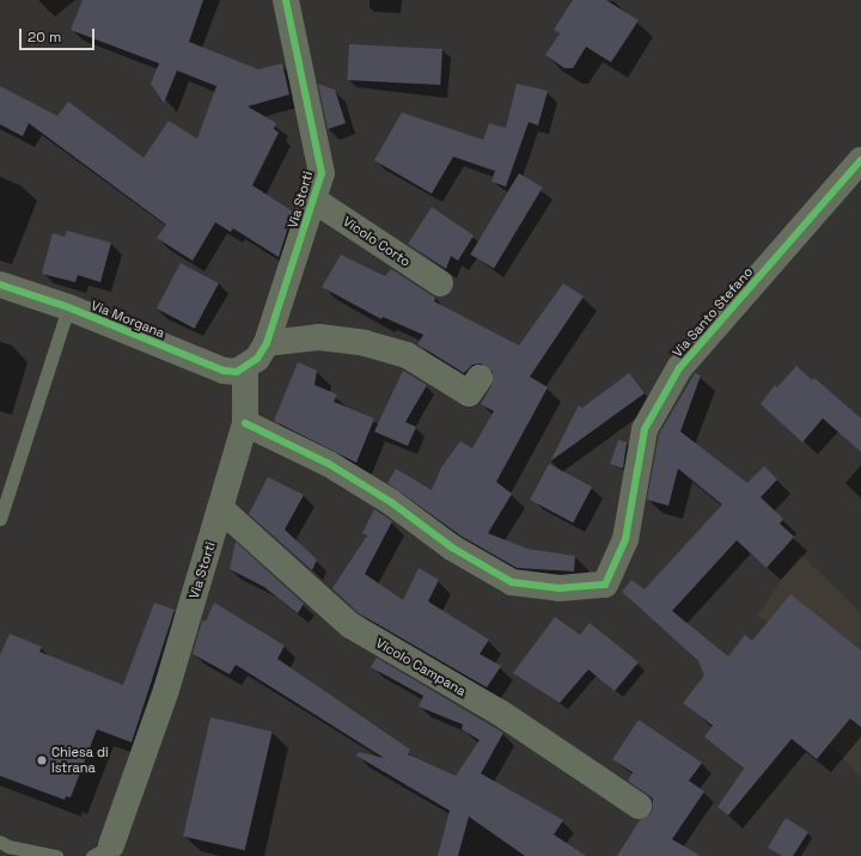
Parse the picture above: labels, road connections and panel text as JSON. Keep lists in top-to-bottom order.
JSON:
{
  "streets": {
    "street": [
      "Via Storti",
      "Vicolo Corto",
      "Via Santo Stefano",
      "Via Morgana",
      "Vicolo Campana"
    ]
  },
  "crossings": [
    ["Via Storti", "Vicolo Corto"],
    ["Via Storti", "Via Santo Stefano"],
    ["Via Storti", "Via Morgana"],
    ["Via Storti", "Vicolo Campana"]
  ],
  "places": ["Chiesa di Istrana"],
  "scale_bar": "20 m"
}
